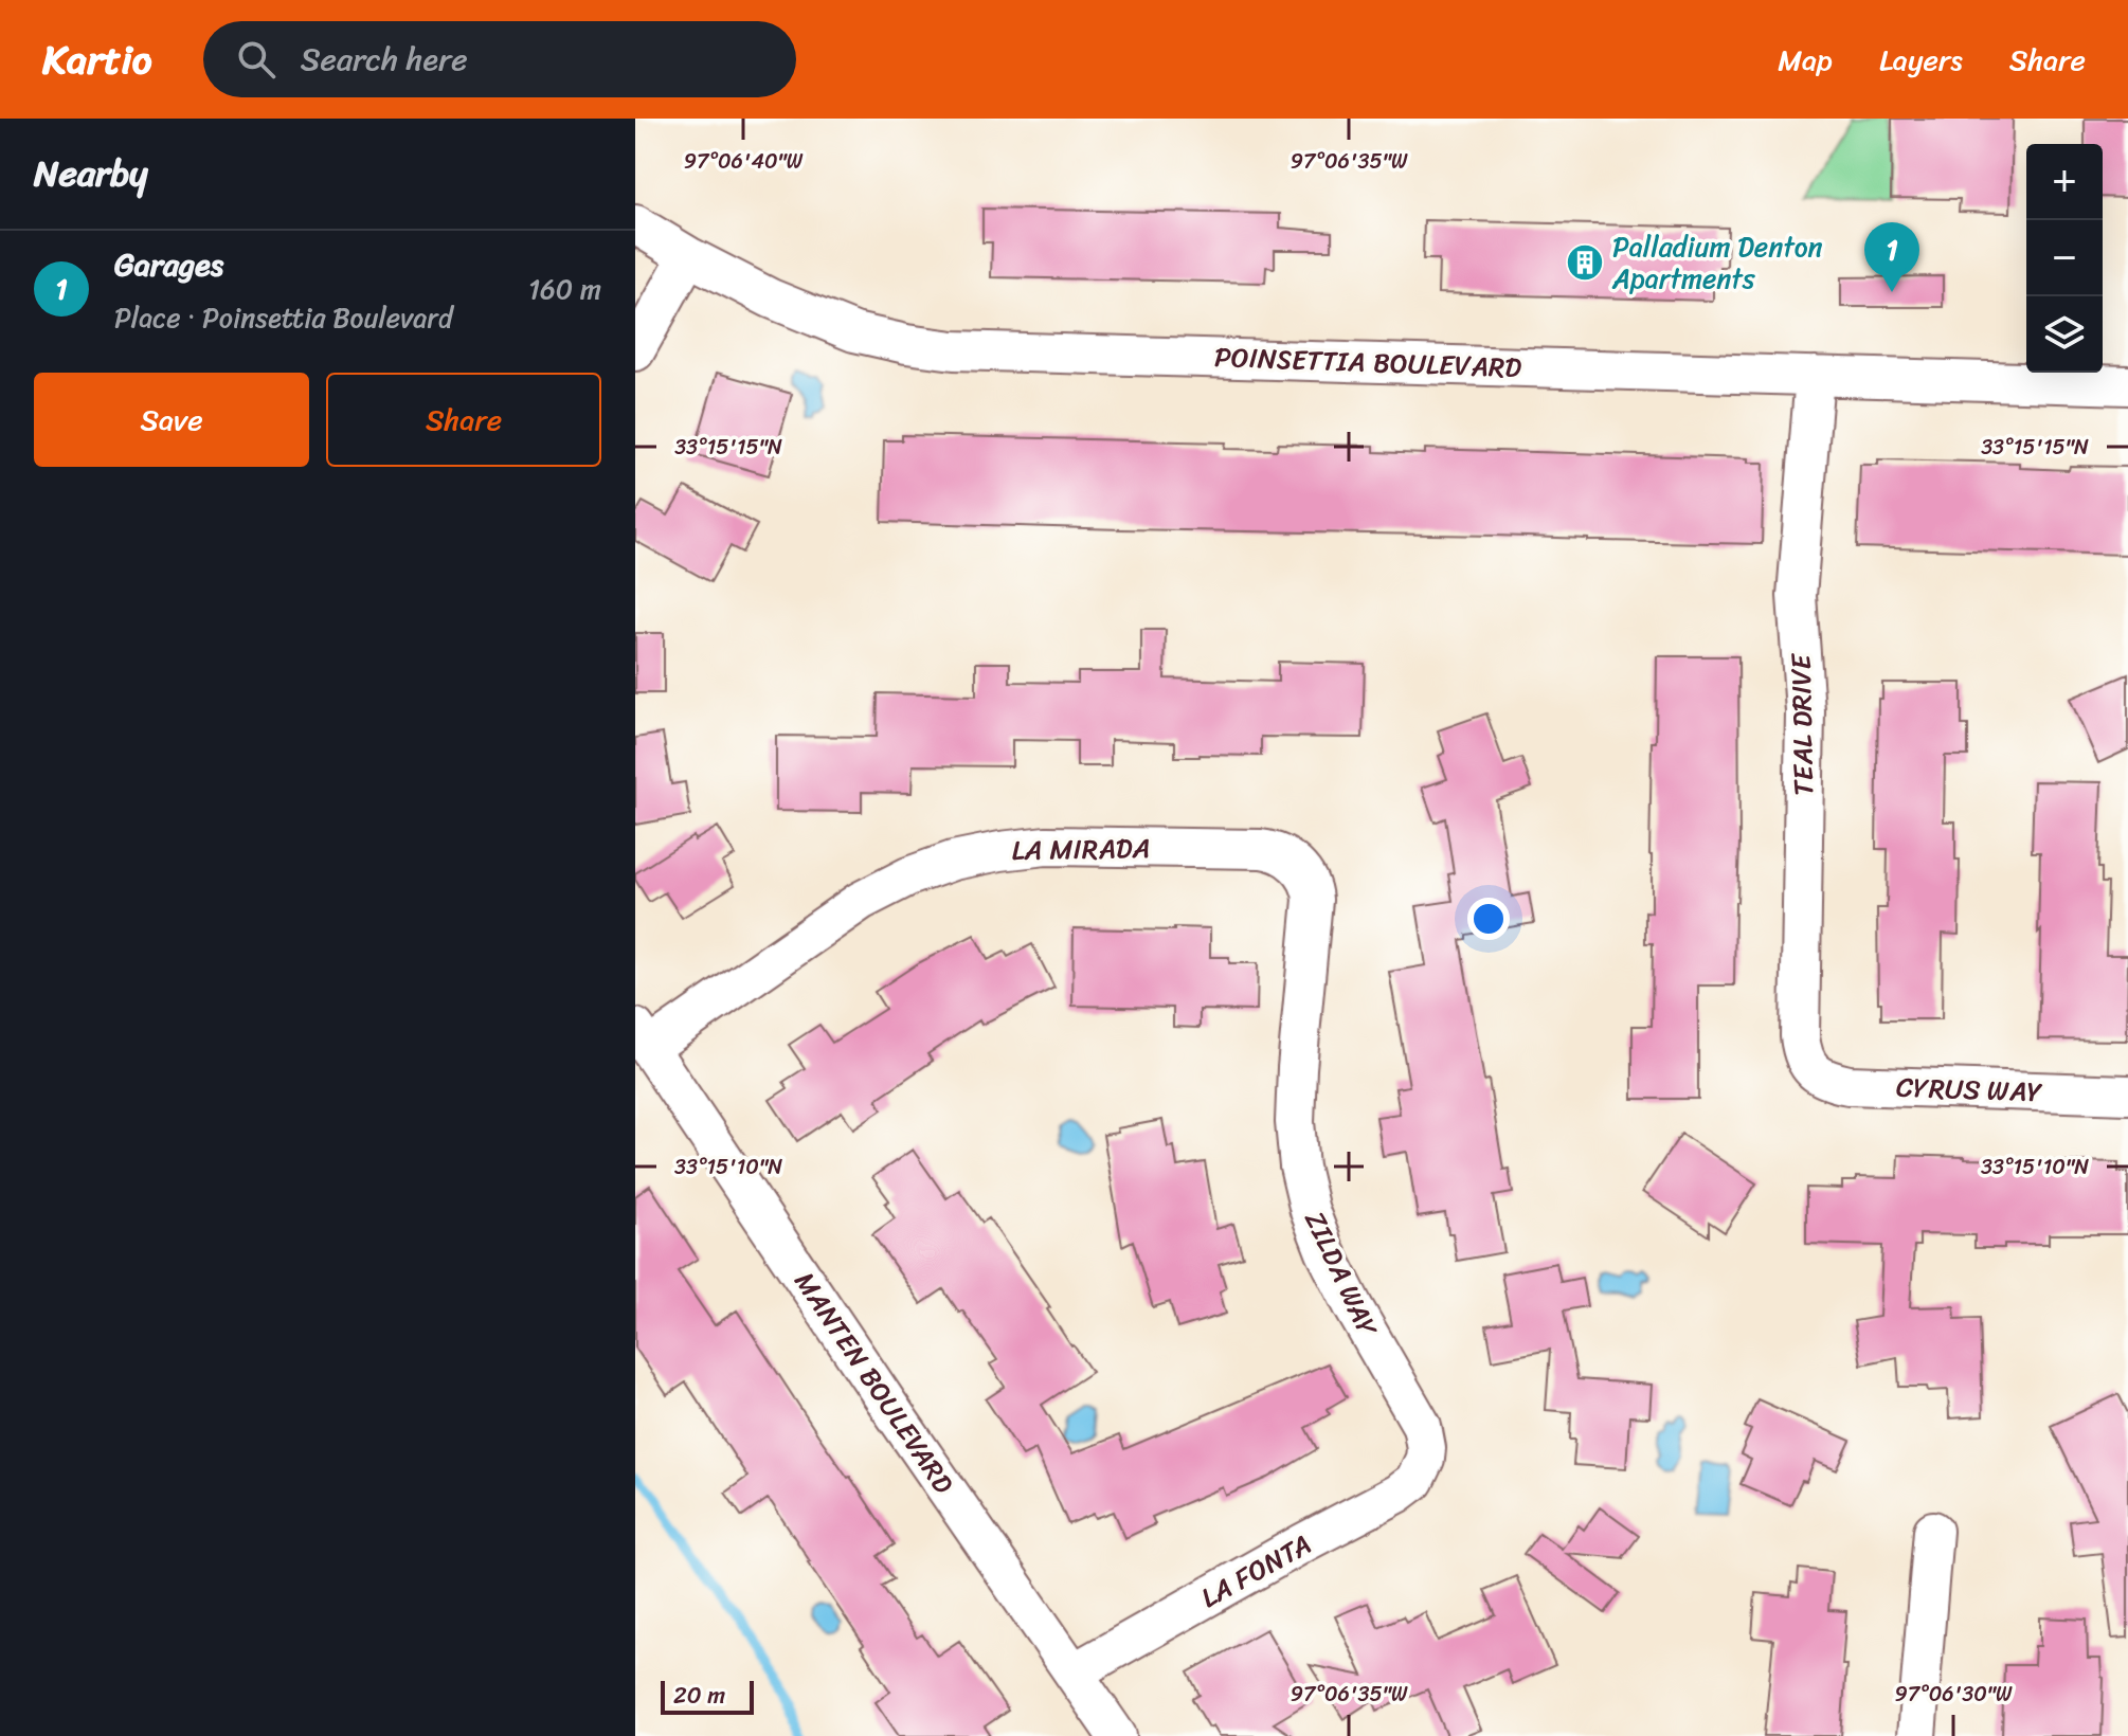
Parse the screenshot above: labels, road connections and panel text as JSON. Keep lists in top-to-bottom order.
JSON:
{
  "streets": {
    "street": [
      "POINSETTIA BOULEVARD",
      "TEAL DRIVE",
      "LA MIRADA",
      "CYRUS WAY",
      "ZILDA WAY",
      "MANTEN BOULEVARD",
      "LA FONTA"
    ]
  },
  "crossings": [
    ["POINSETTIA BOULEVARD", "TEAL DRIVE"],
    ["TEAL DRIVE", "CYRUS WAY"],
    ["LA MIRADA", "ZILDA WAY"],
    ["LA MIRADA", "MANTEN BOULEVARD"],
    ["ZILDA WAY", "LA FONTA"],
    ["MANTEN BOULEVARD", "LA FONTA"]
  ],
  "places": {
    "building": ["Palladium Denton Apartments"]
  },
  "scale_bar": "20 m",
  "page": {
    "header": "Kartio",
    "search": "Search here",
    "nav": ["Map", "Layers", "Share"],
    "heading": "Nearby",
    "map_buttons": ["+", "−"],
    "pins": "1",
    "list": [
      {
        "mark": "1",
        "name": "Garages",
        "note": "Place · Poinsettia Boulevard",
        "value": "160 m"
      }
    ],
    "buttons": ["Save", "Share"],
    "scale": "20 m"
  },
  "coordinates": [
    "97°06'40\"W",
    "97°06'35\"W",
    "33°15'15\"N",
    "33°15'10\"N",
    "97°06'30\"W"
  ]
}
